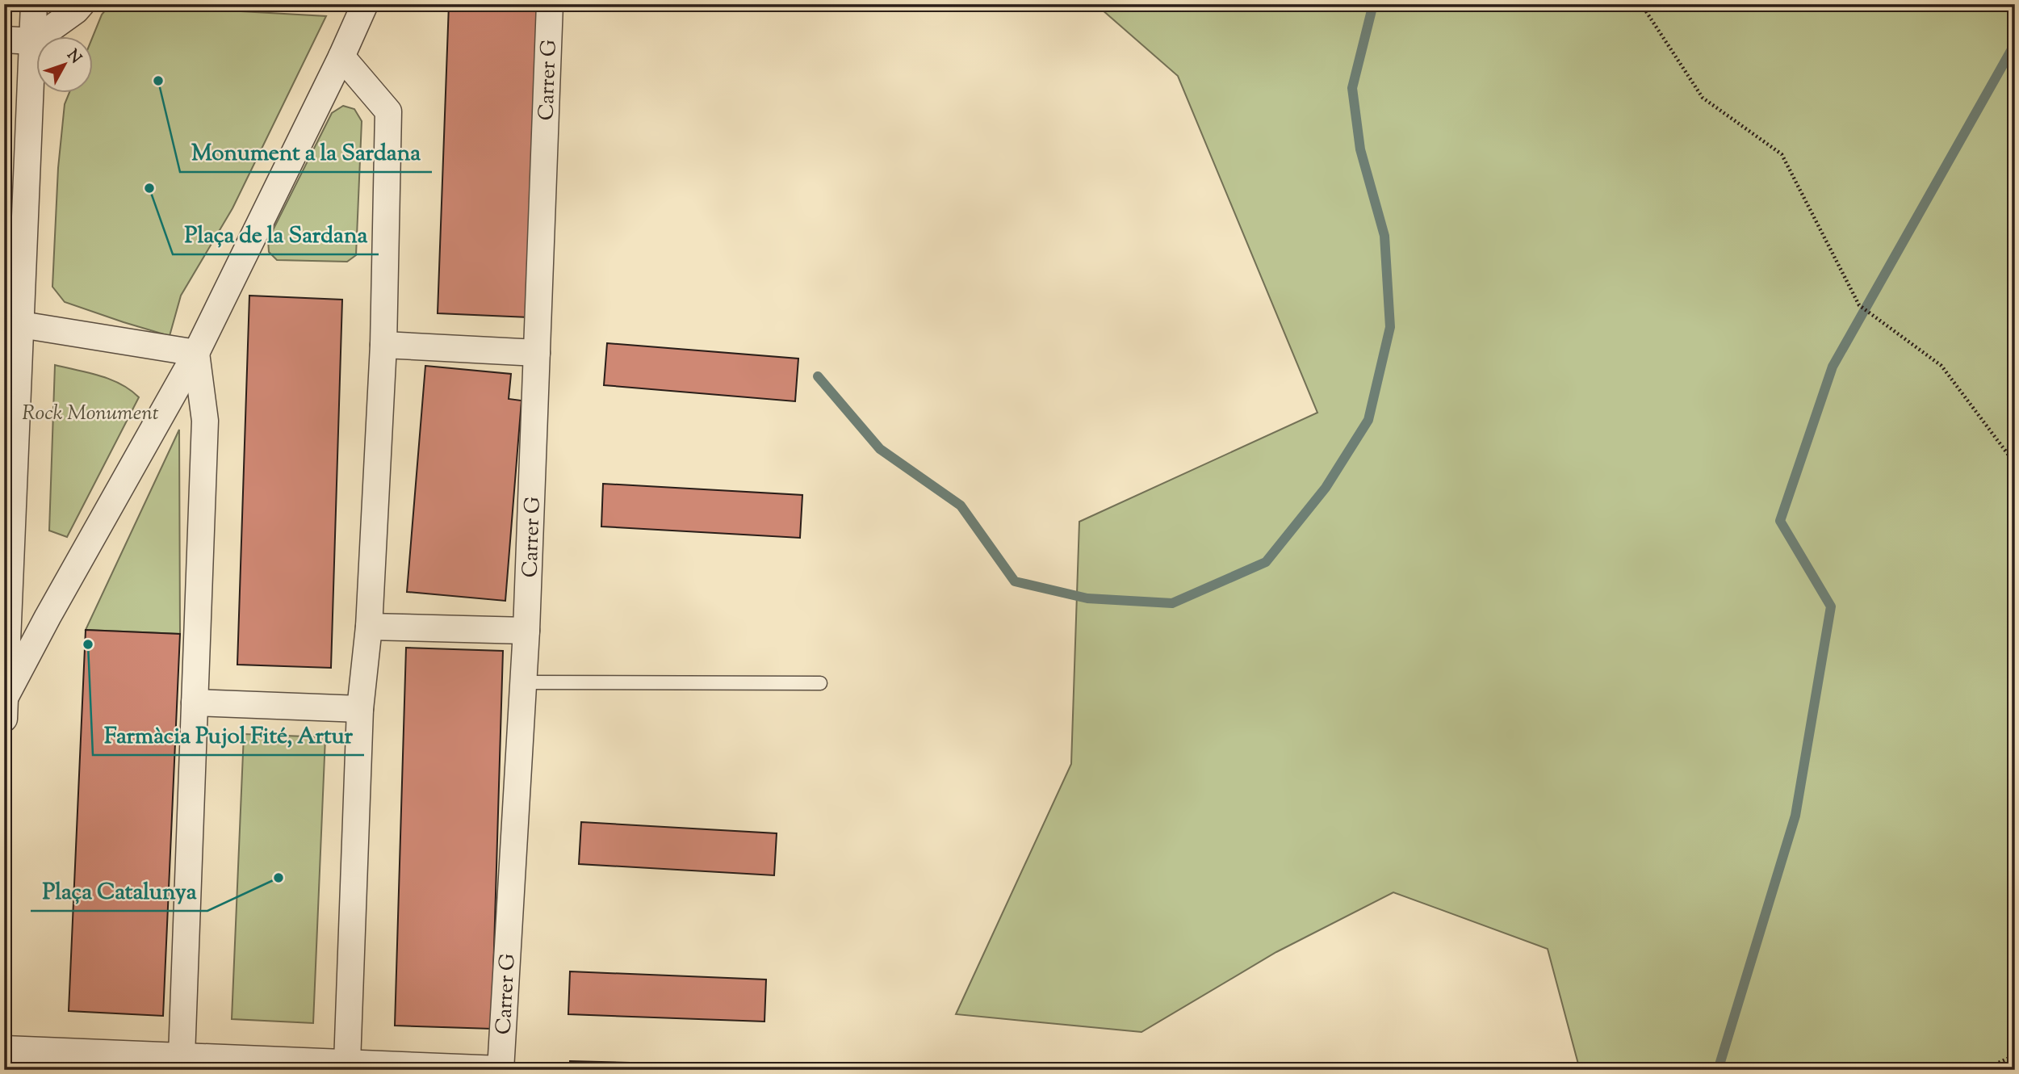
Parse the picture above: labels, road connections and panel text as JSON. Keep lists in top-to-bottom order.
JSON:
{
  "streets": {
    "street": ["Carrer G"]
  },
  "parks": ["Rock Monument"],
  "places": [
    "Monument a la Sardana",
    "Plaça de la Sardana",
    "Farmàcia Pujol Fité, Artur",
    "Plaça Catalunya"
  ],
  "north": "top right"
}
